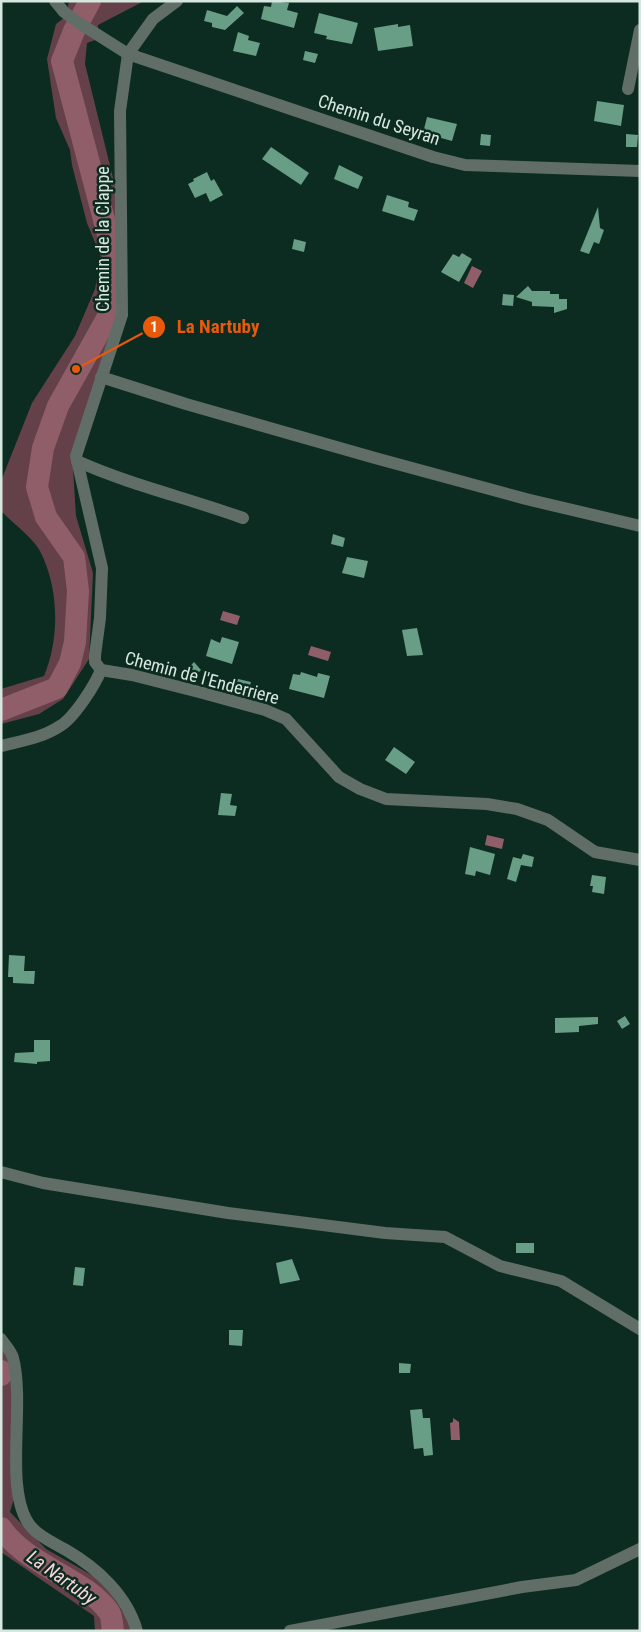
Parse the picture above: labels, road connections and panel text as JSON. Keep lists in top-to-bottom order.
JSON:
{
  "streets": {
    "street": ["Chemin du Seyran", "Chemin de la Clappe", "Chemin de l'Enderriere"]
  },
  "crossings": [
    ["Chemin du Seyran", "Chemin de la Clappe"],
    ["Chemin de la Clappe", "Chemin de l'Enderriere"]
  ],
  "water": ["La Nartuby"],
  "places": ["La Nartuby"]
}
